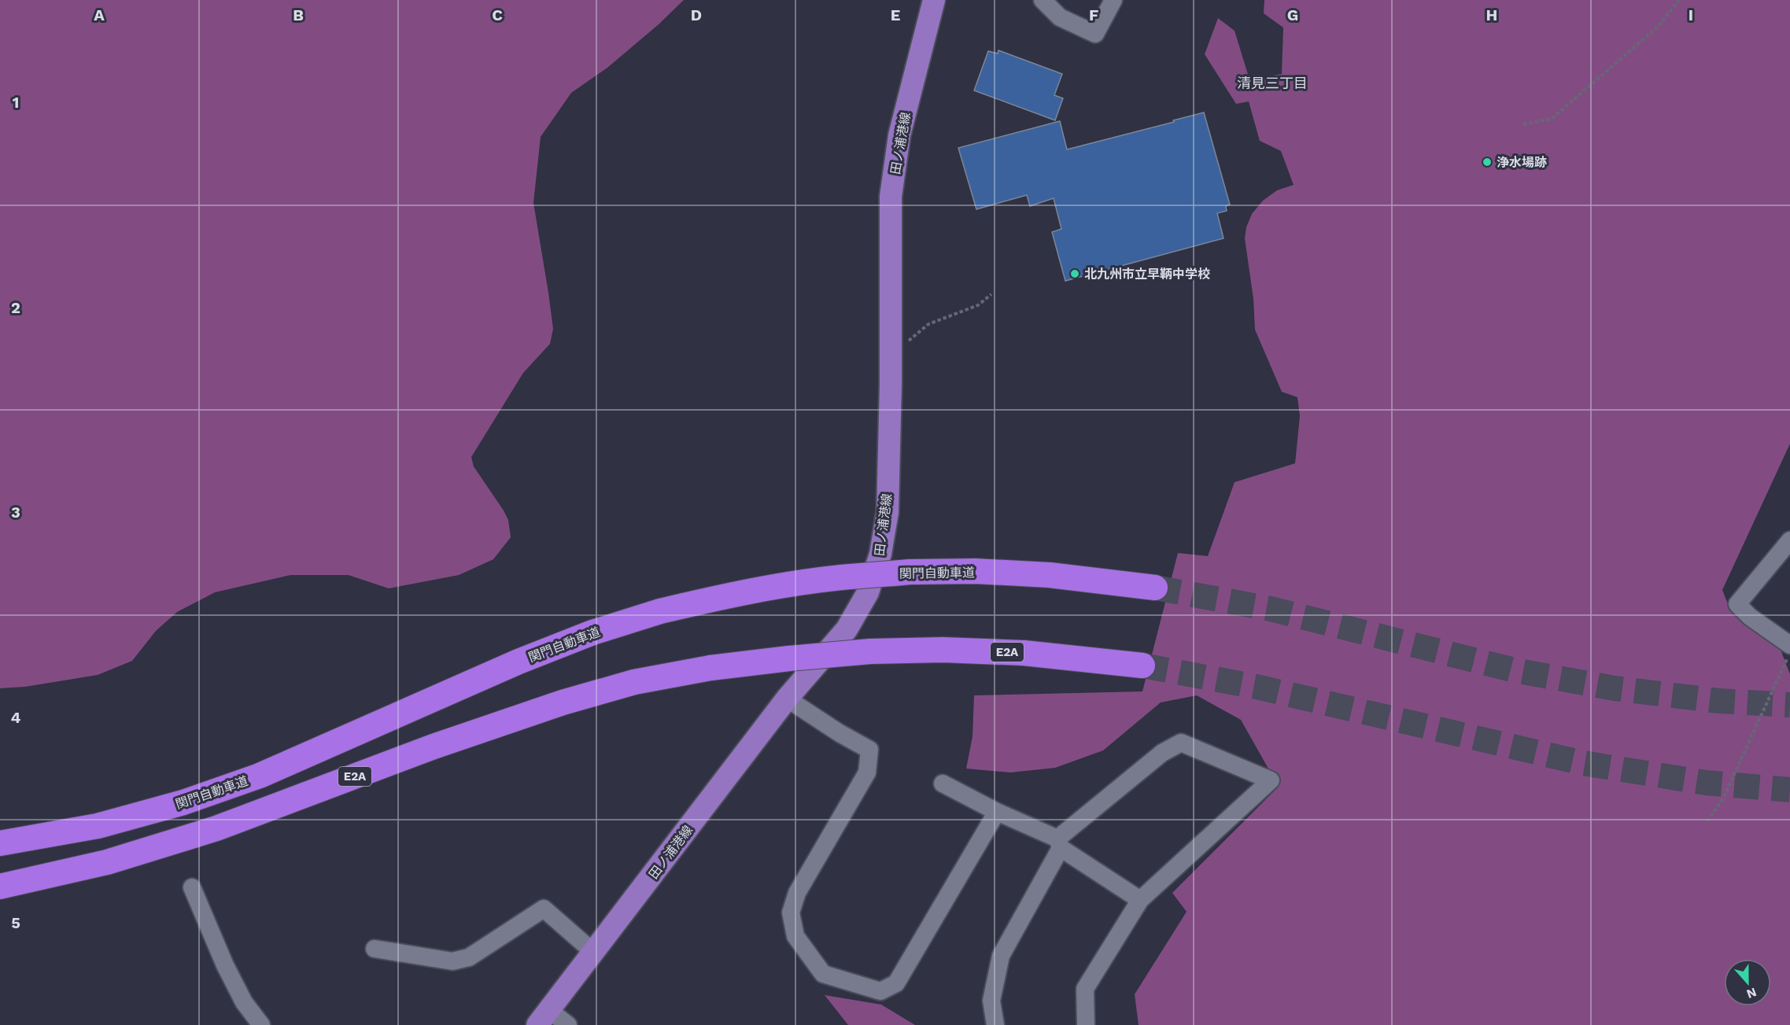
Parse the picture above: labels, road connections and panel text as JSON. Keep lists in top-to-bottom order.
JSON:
{
  "streets": {
    "highway": ["関門自動車道", "E2A"],
    "main road": ["田ノ浦港線"]
  },
  "districts": ["清見三丁目"],
  "places": ["浄水場跡", "北九州市立早鞆中学校"],
  "north": "bottom",
  "grid": {
    "columns": [
      "A",
      "B",
      "C",
      "D",
      "E",
      "F",
      "G",
      "H",
      "I"
    ],
    "rows": [
      "1",
      "2",
      "3",
      "4",
      "5"
    ]
  }
}
